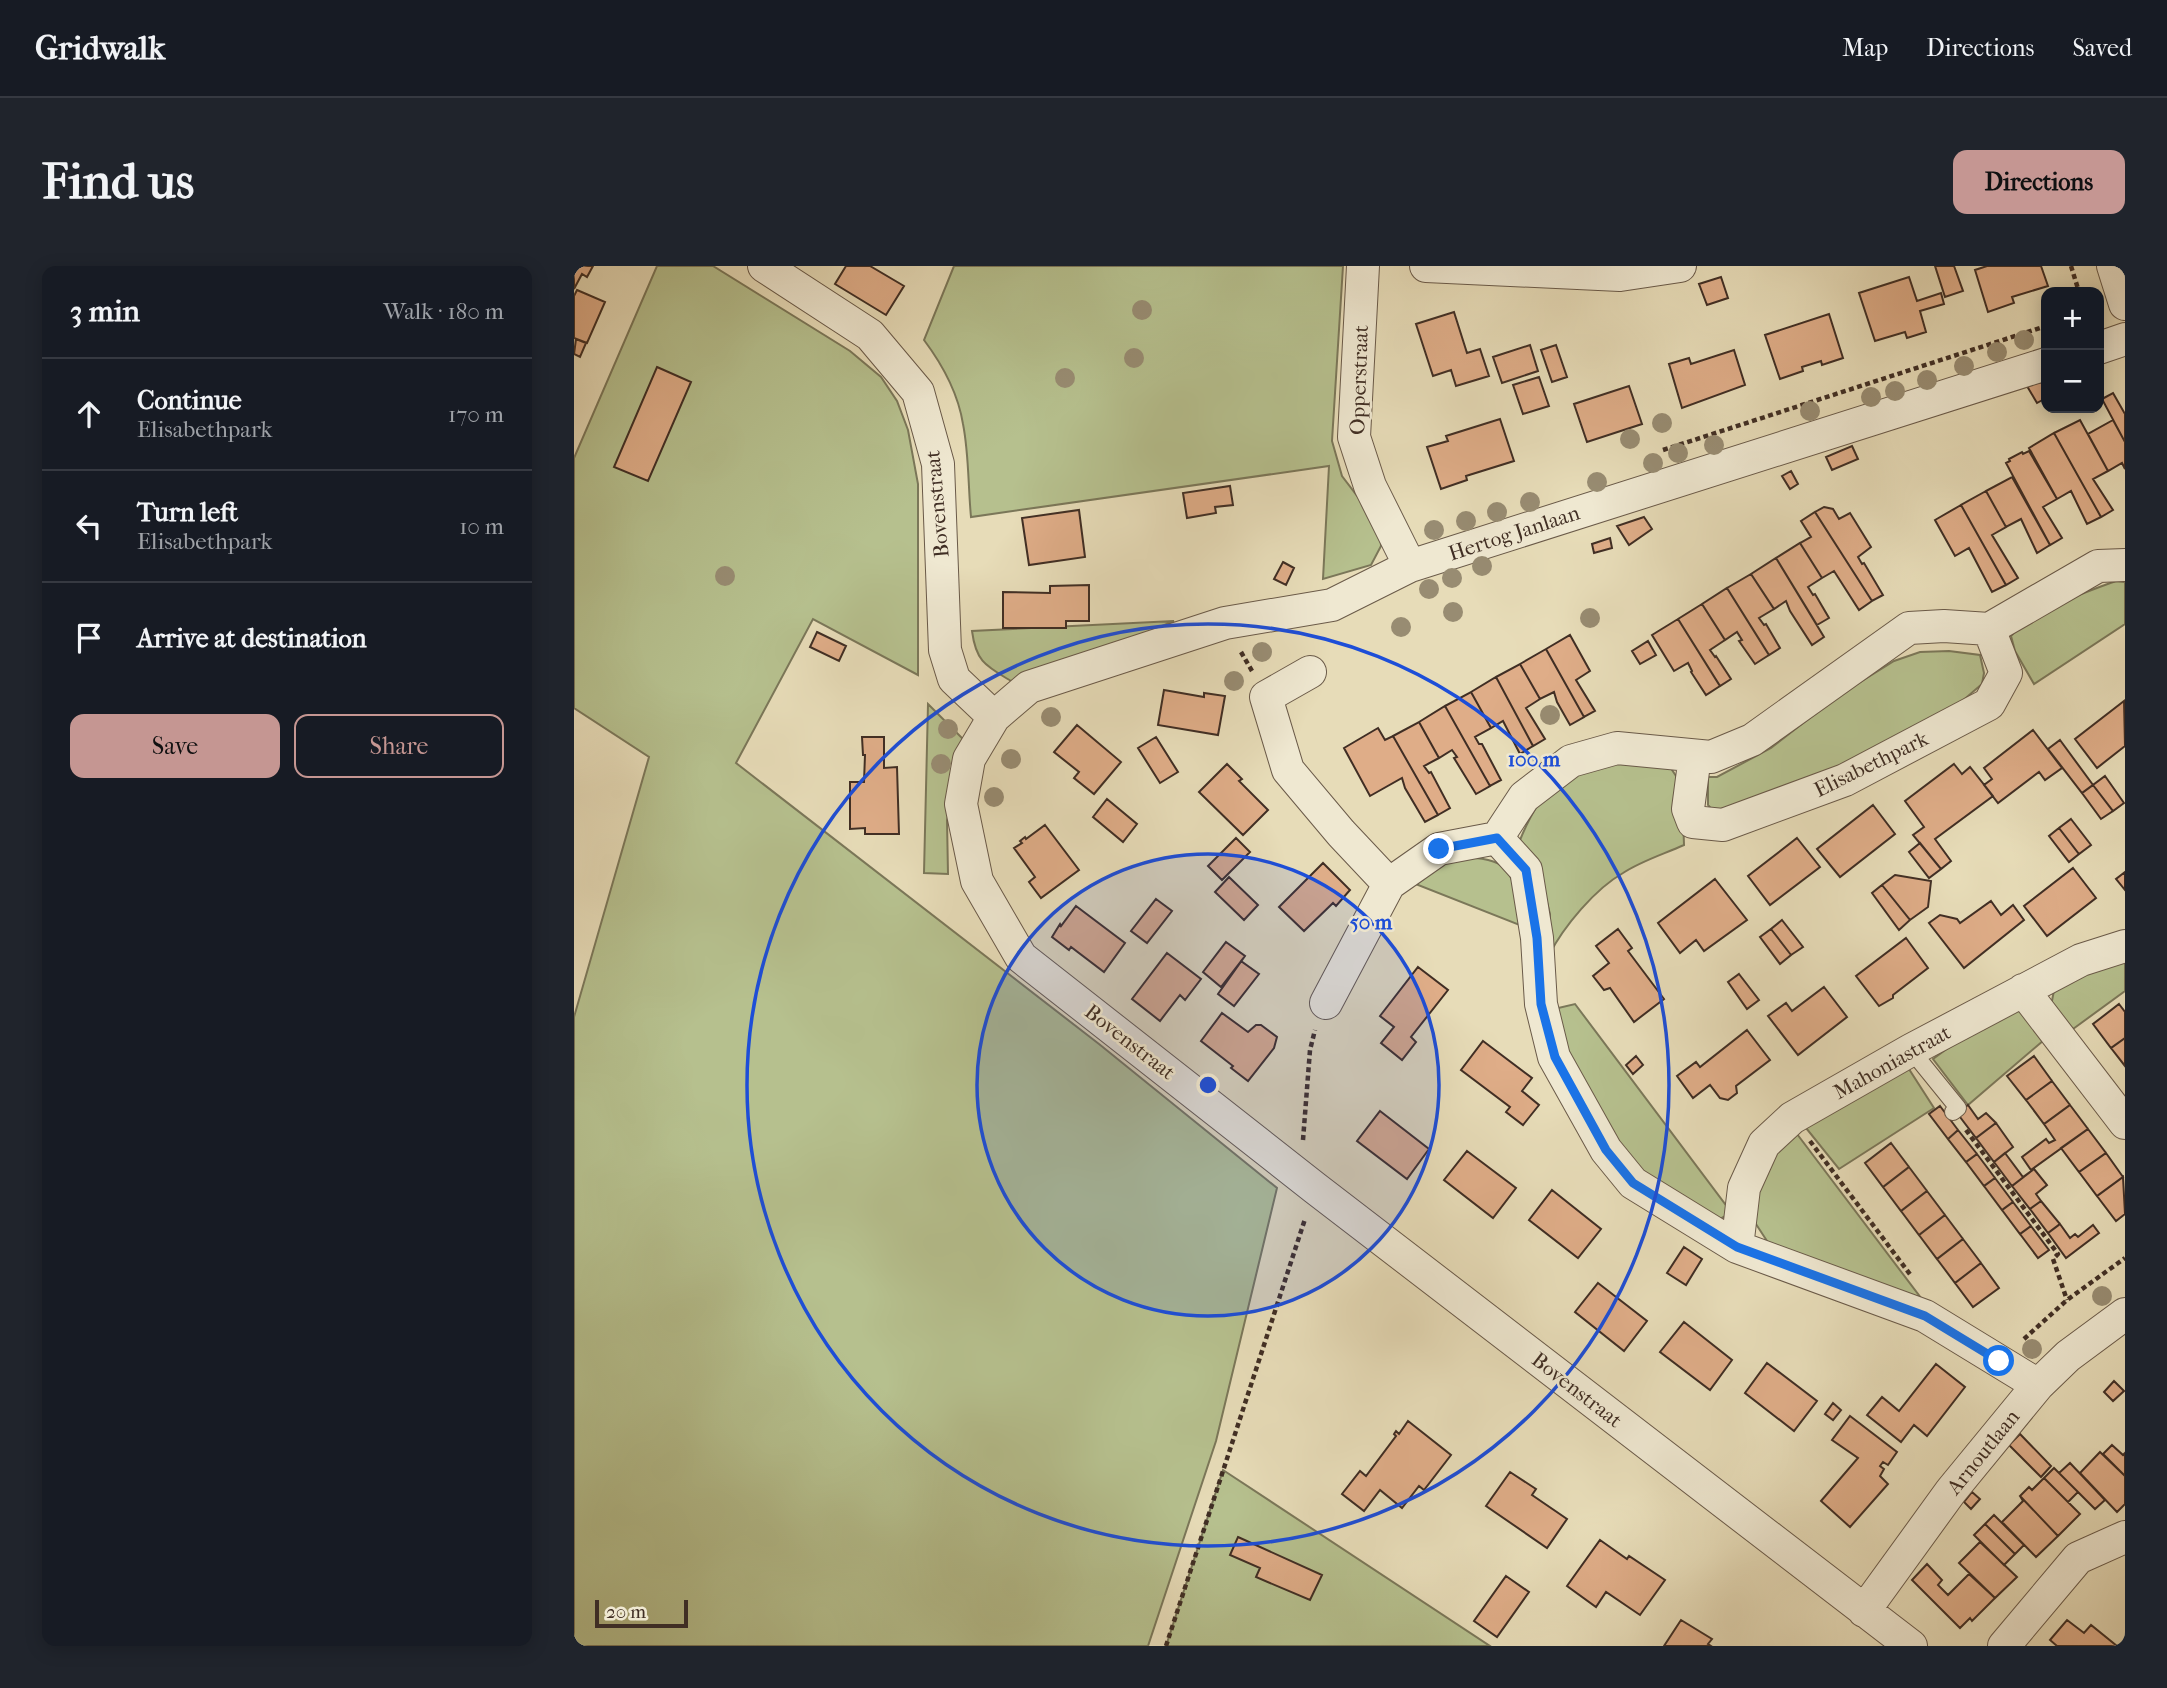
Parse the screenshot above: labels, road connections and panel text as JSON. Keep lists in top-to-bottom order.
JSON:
{
  "streets": {
    "street": [
      "Opperstraat",
      "Bovenstraat",
      "Hertog Janlaan",
      "Elisabethpark",
      "Mahoniastraat",
      "Arnoutlaan"
    ]
  },
  "crossings": [
    ["Opperstraat", "Hertog Janlaan"],
    ["Bovenstraat", "Hertog Janlaan"],
    ["Bovenstraat", "Arnoutlaan"]
  ],
  "scale_bar": "20 m",
  "page": {
    "header": "Gridwalk",
    "nav": ["Map", "Directions", "Saved"],
    "buttons": [
      "Directions",
      ["Save", "Share"]
    ],
    "title": "Find us",
    "heading": ["3 min", "Walk · 180 m"],
    "map_buttons": ["+", "−"],
    "list": [
      ["Continue", "Elisabethpark", "170 m"],
      ["Turn left", "Elisabethpark", "10 m"],
      "Arrive at destination"
    ],
    "scale": "20 m"
  },
  "rings": ["100 m", "50 m"]
}
